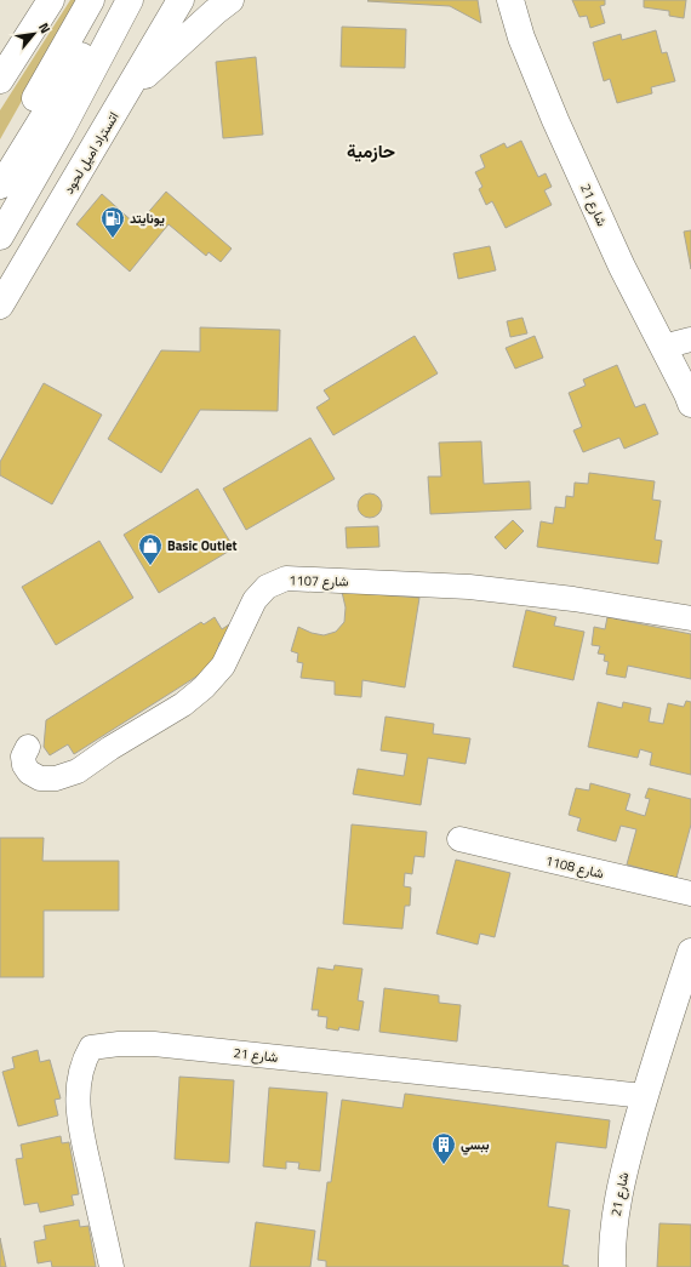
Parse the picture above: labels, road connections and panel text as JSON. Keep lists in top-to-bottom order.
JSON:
{
  "streets": {
    "main road": ["اتستراد اميل لحود", "شارع 21"],
    "street": ["شارع 1107", "شارع 1108"]
  },
  "districts": ["حازمية"],
  "places": {
    "fuel station": ["يونايتد"],
    "shop": ["Basic Outlet"],
    "building": ["ببسي"]
  },
  "north": "top right"
}
